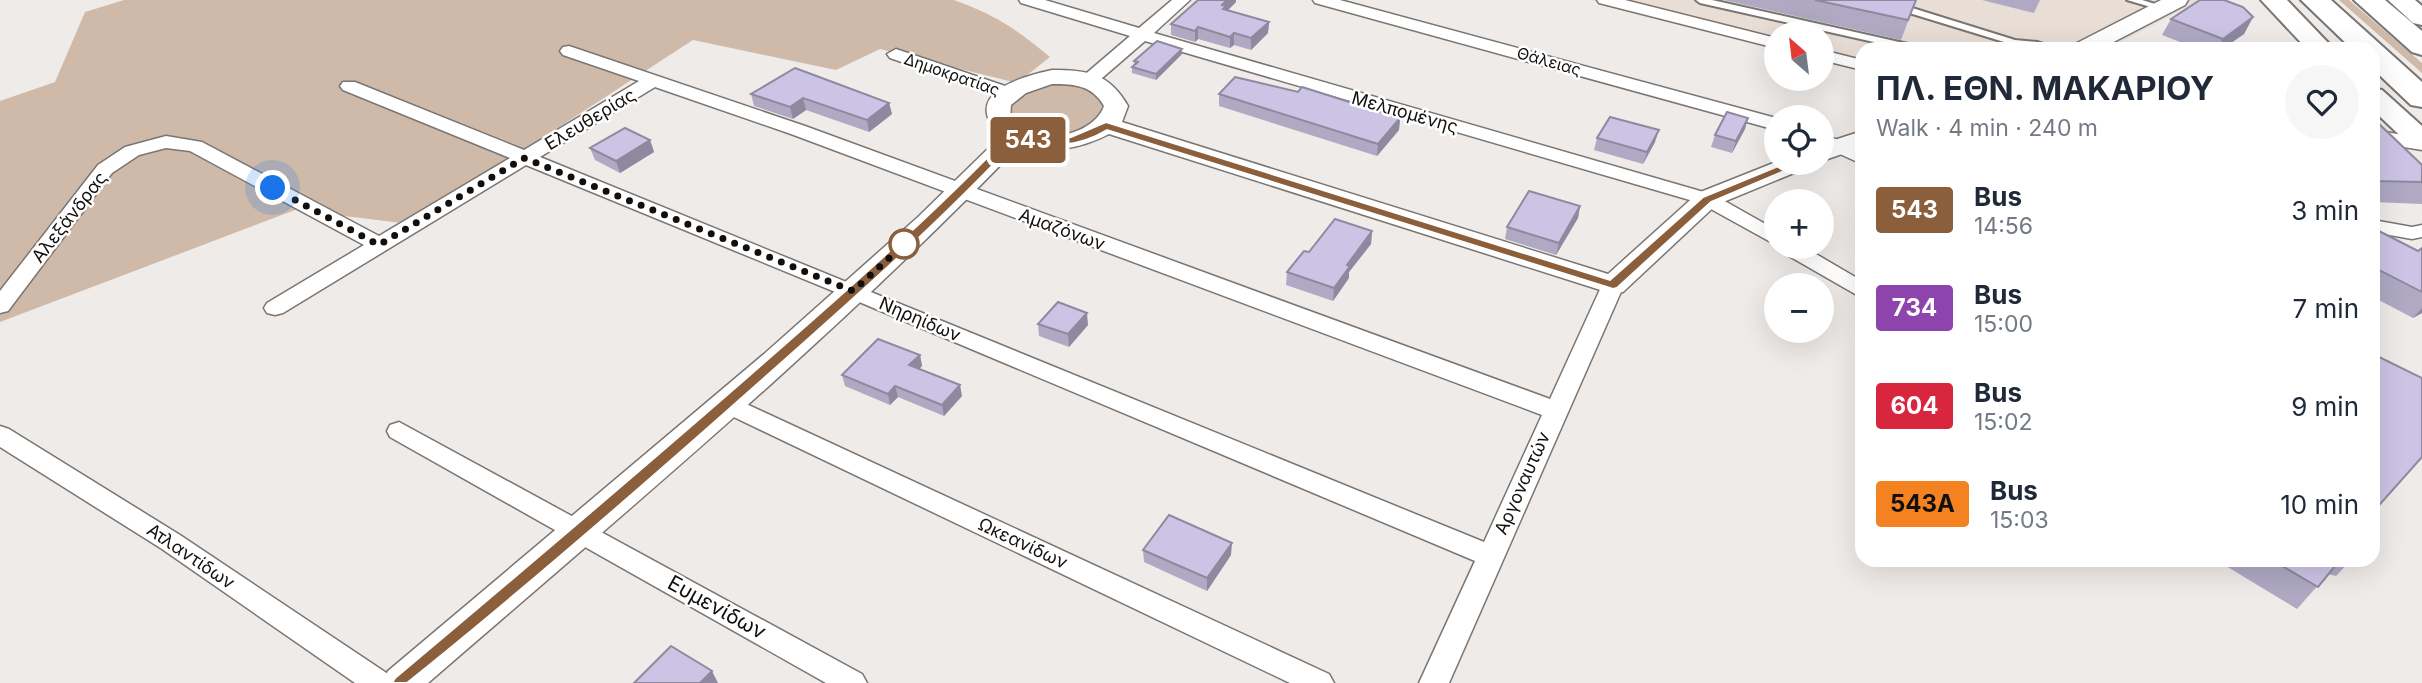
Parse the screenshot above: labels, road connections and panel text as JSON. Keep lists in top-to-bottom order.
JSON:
{
  "streets": {
    "street": [
      "Θάλειας",
      "Δημοκρατίας",
      "Μελπομένης",
      "Ελευθερίας",
      "Αλεξάνδρας",
      "Αμαζόνων",
      "Νηρηίδων",
      "Αργοναυτών",
      "Ωκεανίδων",
      "Ατλαντίδων",
      "Ευμενίδων"
    ]
  },
  "crossings": [
    ["Ελευθερίας", "Αλεξάνδρας"],
    ["Ελευθερίας", "Αμαζόνων"],
    ["Ελευθερίας", "Νηρηίδων"],
    ["Αμαζόνων", "Αργοναυτών"],
    ["Νηρηίδων", "Αργοναυτών"]
  ],
  "lines": ["bus line 543"],
  "north": "top left",
  "page": {
    "on_map": "543",
    "map_buttons": ["+", "−"],
    "heading": ["ΠΛ. ΕΘΝ. ΜΑΚΑΡΙΟΥ", "Walk · 4 min · 240 m"],
    "list": [
      {
        "mark": "543",
        "name": "Bus",
        "note": "14:56",
        "value": "3 min"
      },
      {
        "mark": "734",
        "name": "Bus",
        "note": "15:00",
        "value": "7 min"
      },
      {
        "mark": "604",
        "name": "Bus",
        "note": "15:02",
        "value": "9 min"
      },
      {
        "mark": "543A",
        "name": "Bus",
        "note": "15:03",
        "value": "10 min"
      }
    ]
  }
}
